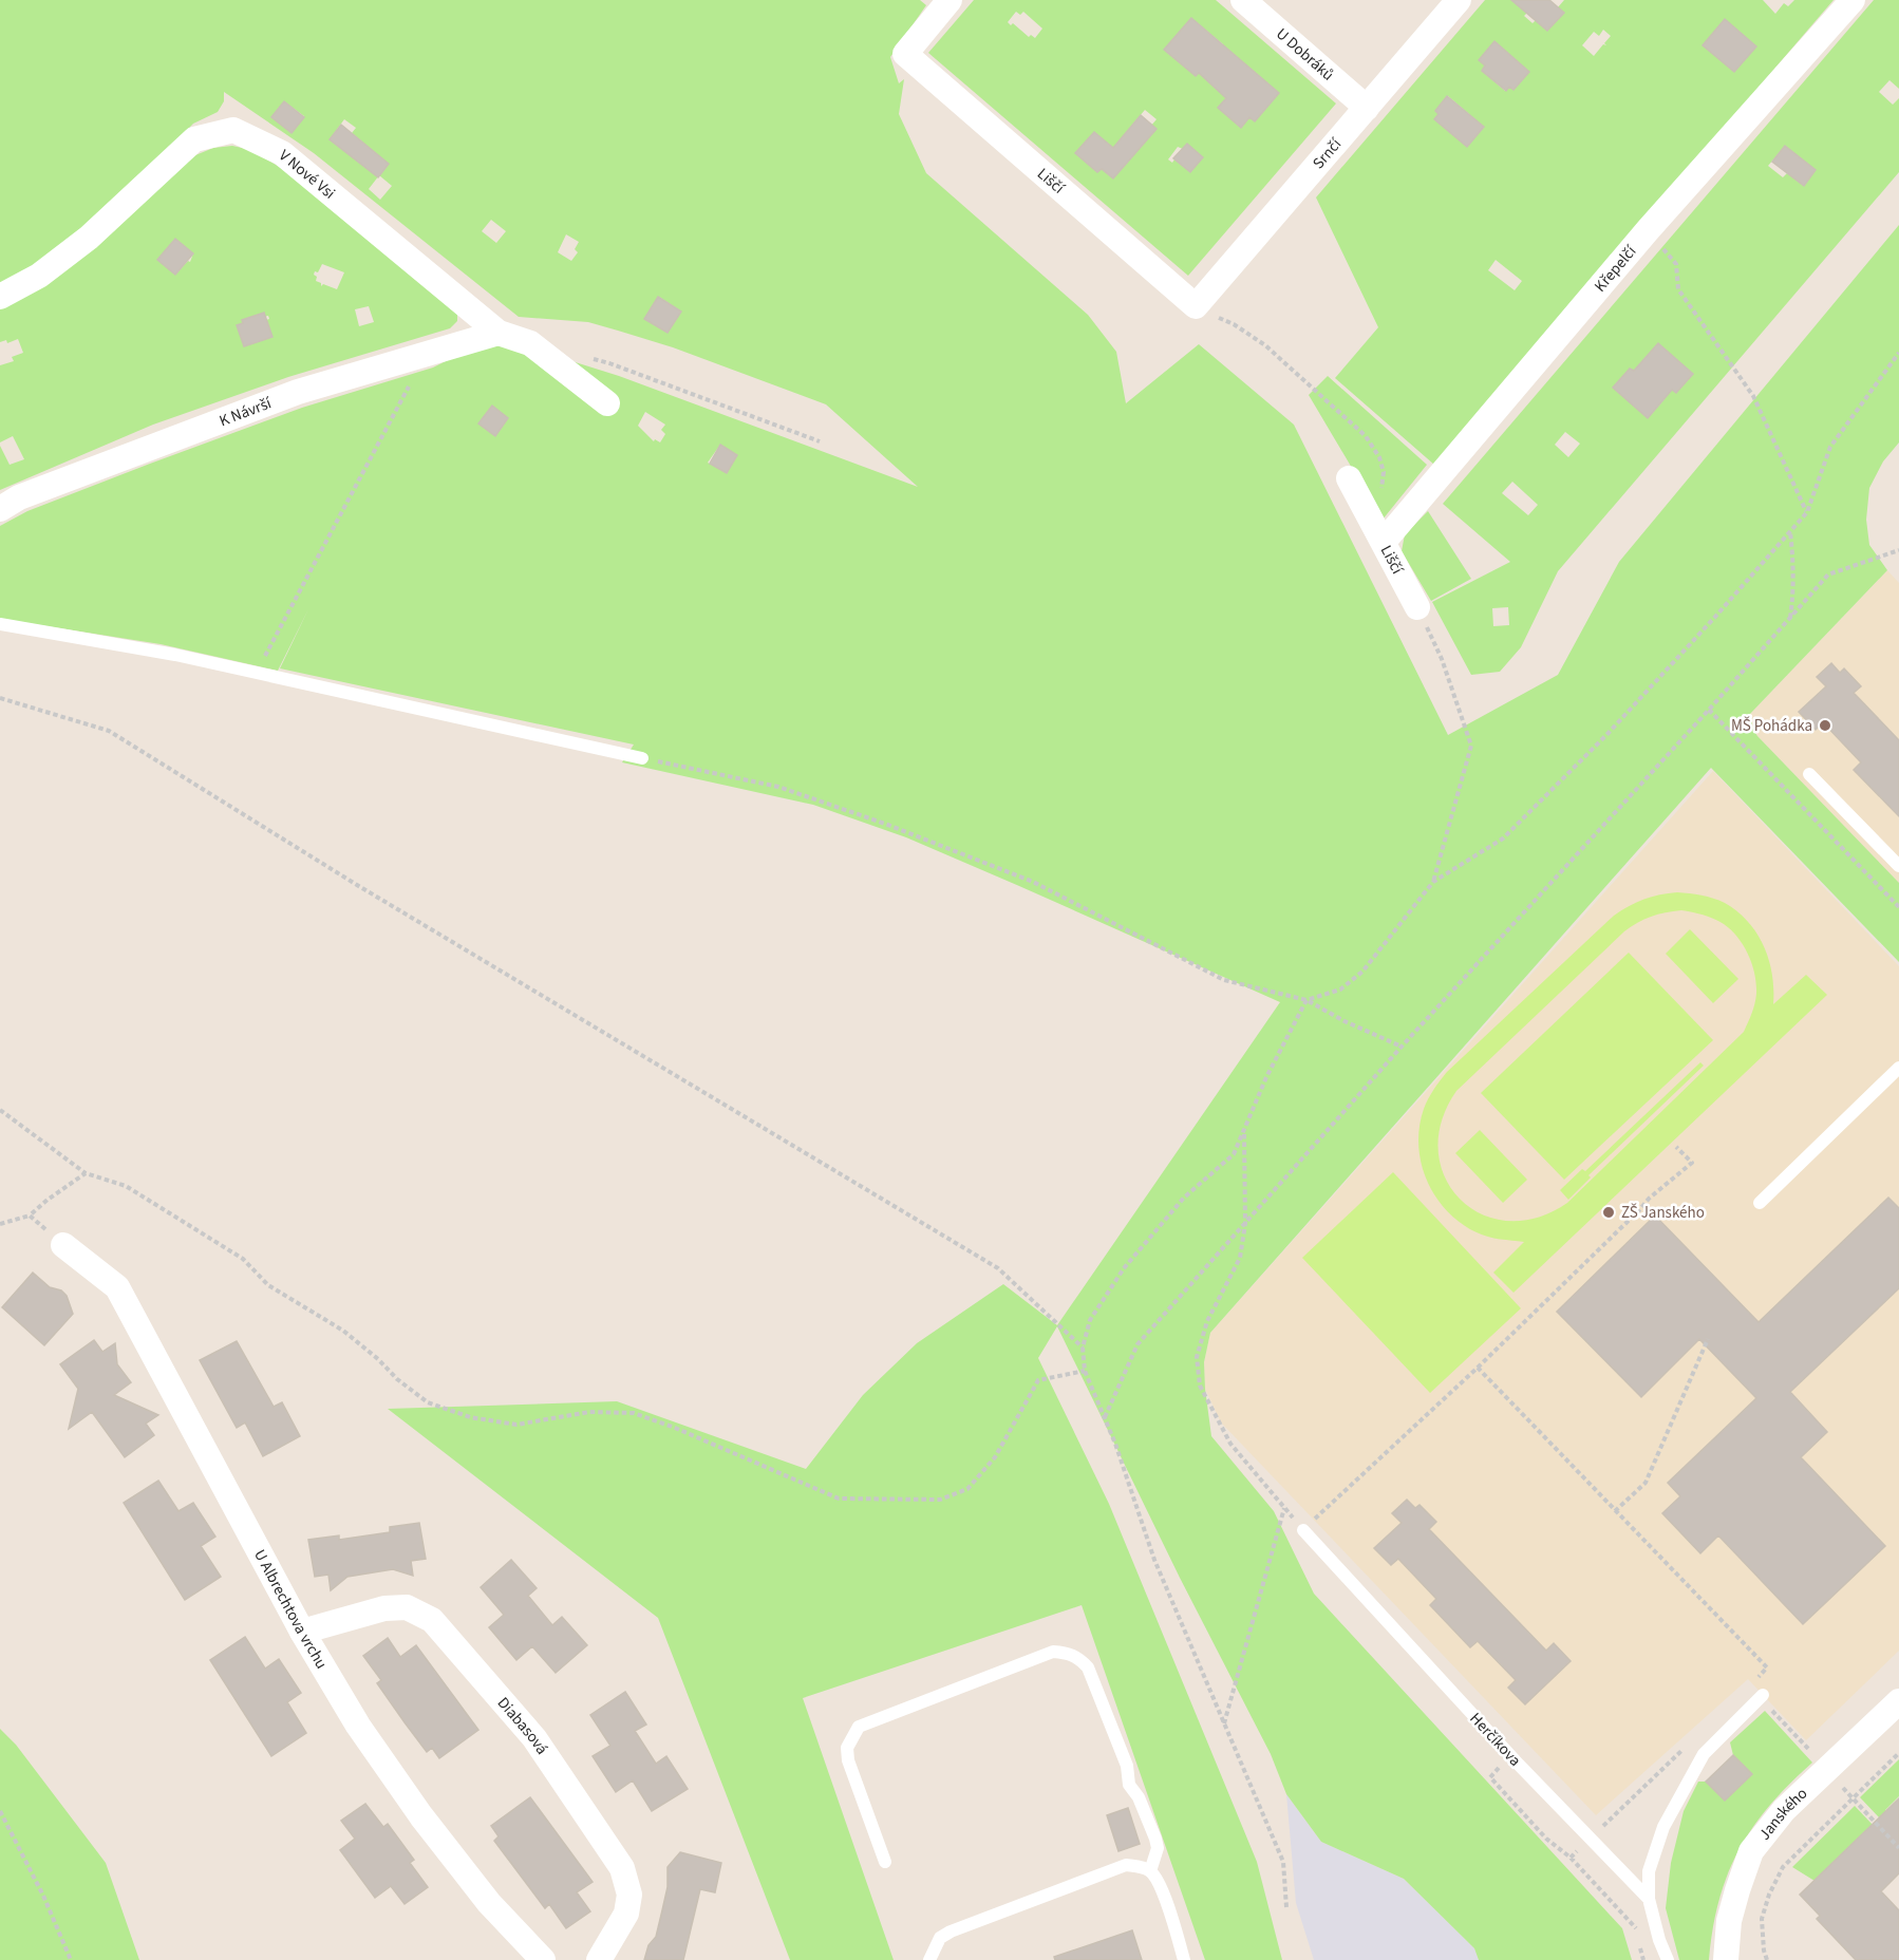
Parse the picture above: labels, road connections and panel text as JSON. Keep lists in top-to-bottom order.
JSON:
{
  "streets": {
    "street": [
      "U Dobráků",
      "Srnčí",
      "V Nové Vsi",
      "Liščí",
      "Křepelčí",
      "K Návrší",
      "U Albrechtova vrchu",
      "Diabasová",
      "Janského"
    ],
    "lane": ["Herčíkova"]
  },
  "crossings": [
    ["U Dobráků", "Srnčí"],
    ["Srnčí", "Liščí"],
    ["V Nové Vsi", "K Návrší"],
    ["Liščí", "Křepelčí"],
    ["U Albrechtova vrchu", "Diabasová"]
  ],
  "places": ["MŠ Pohádka", "ZŠ Janského"]
}
